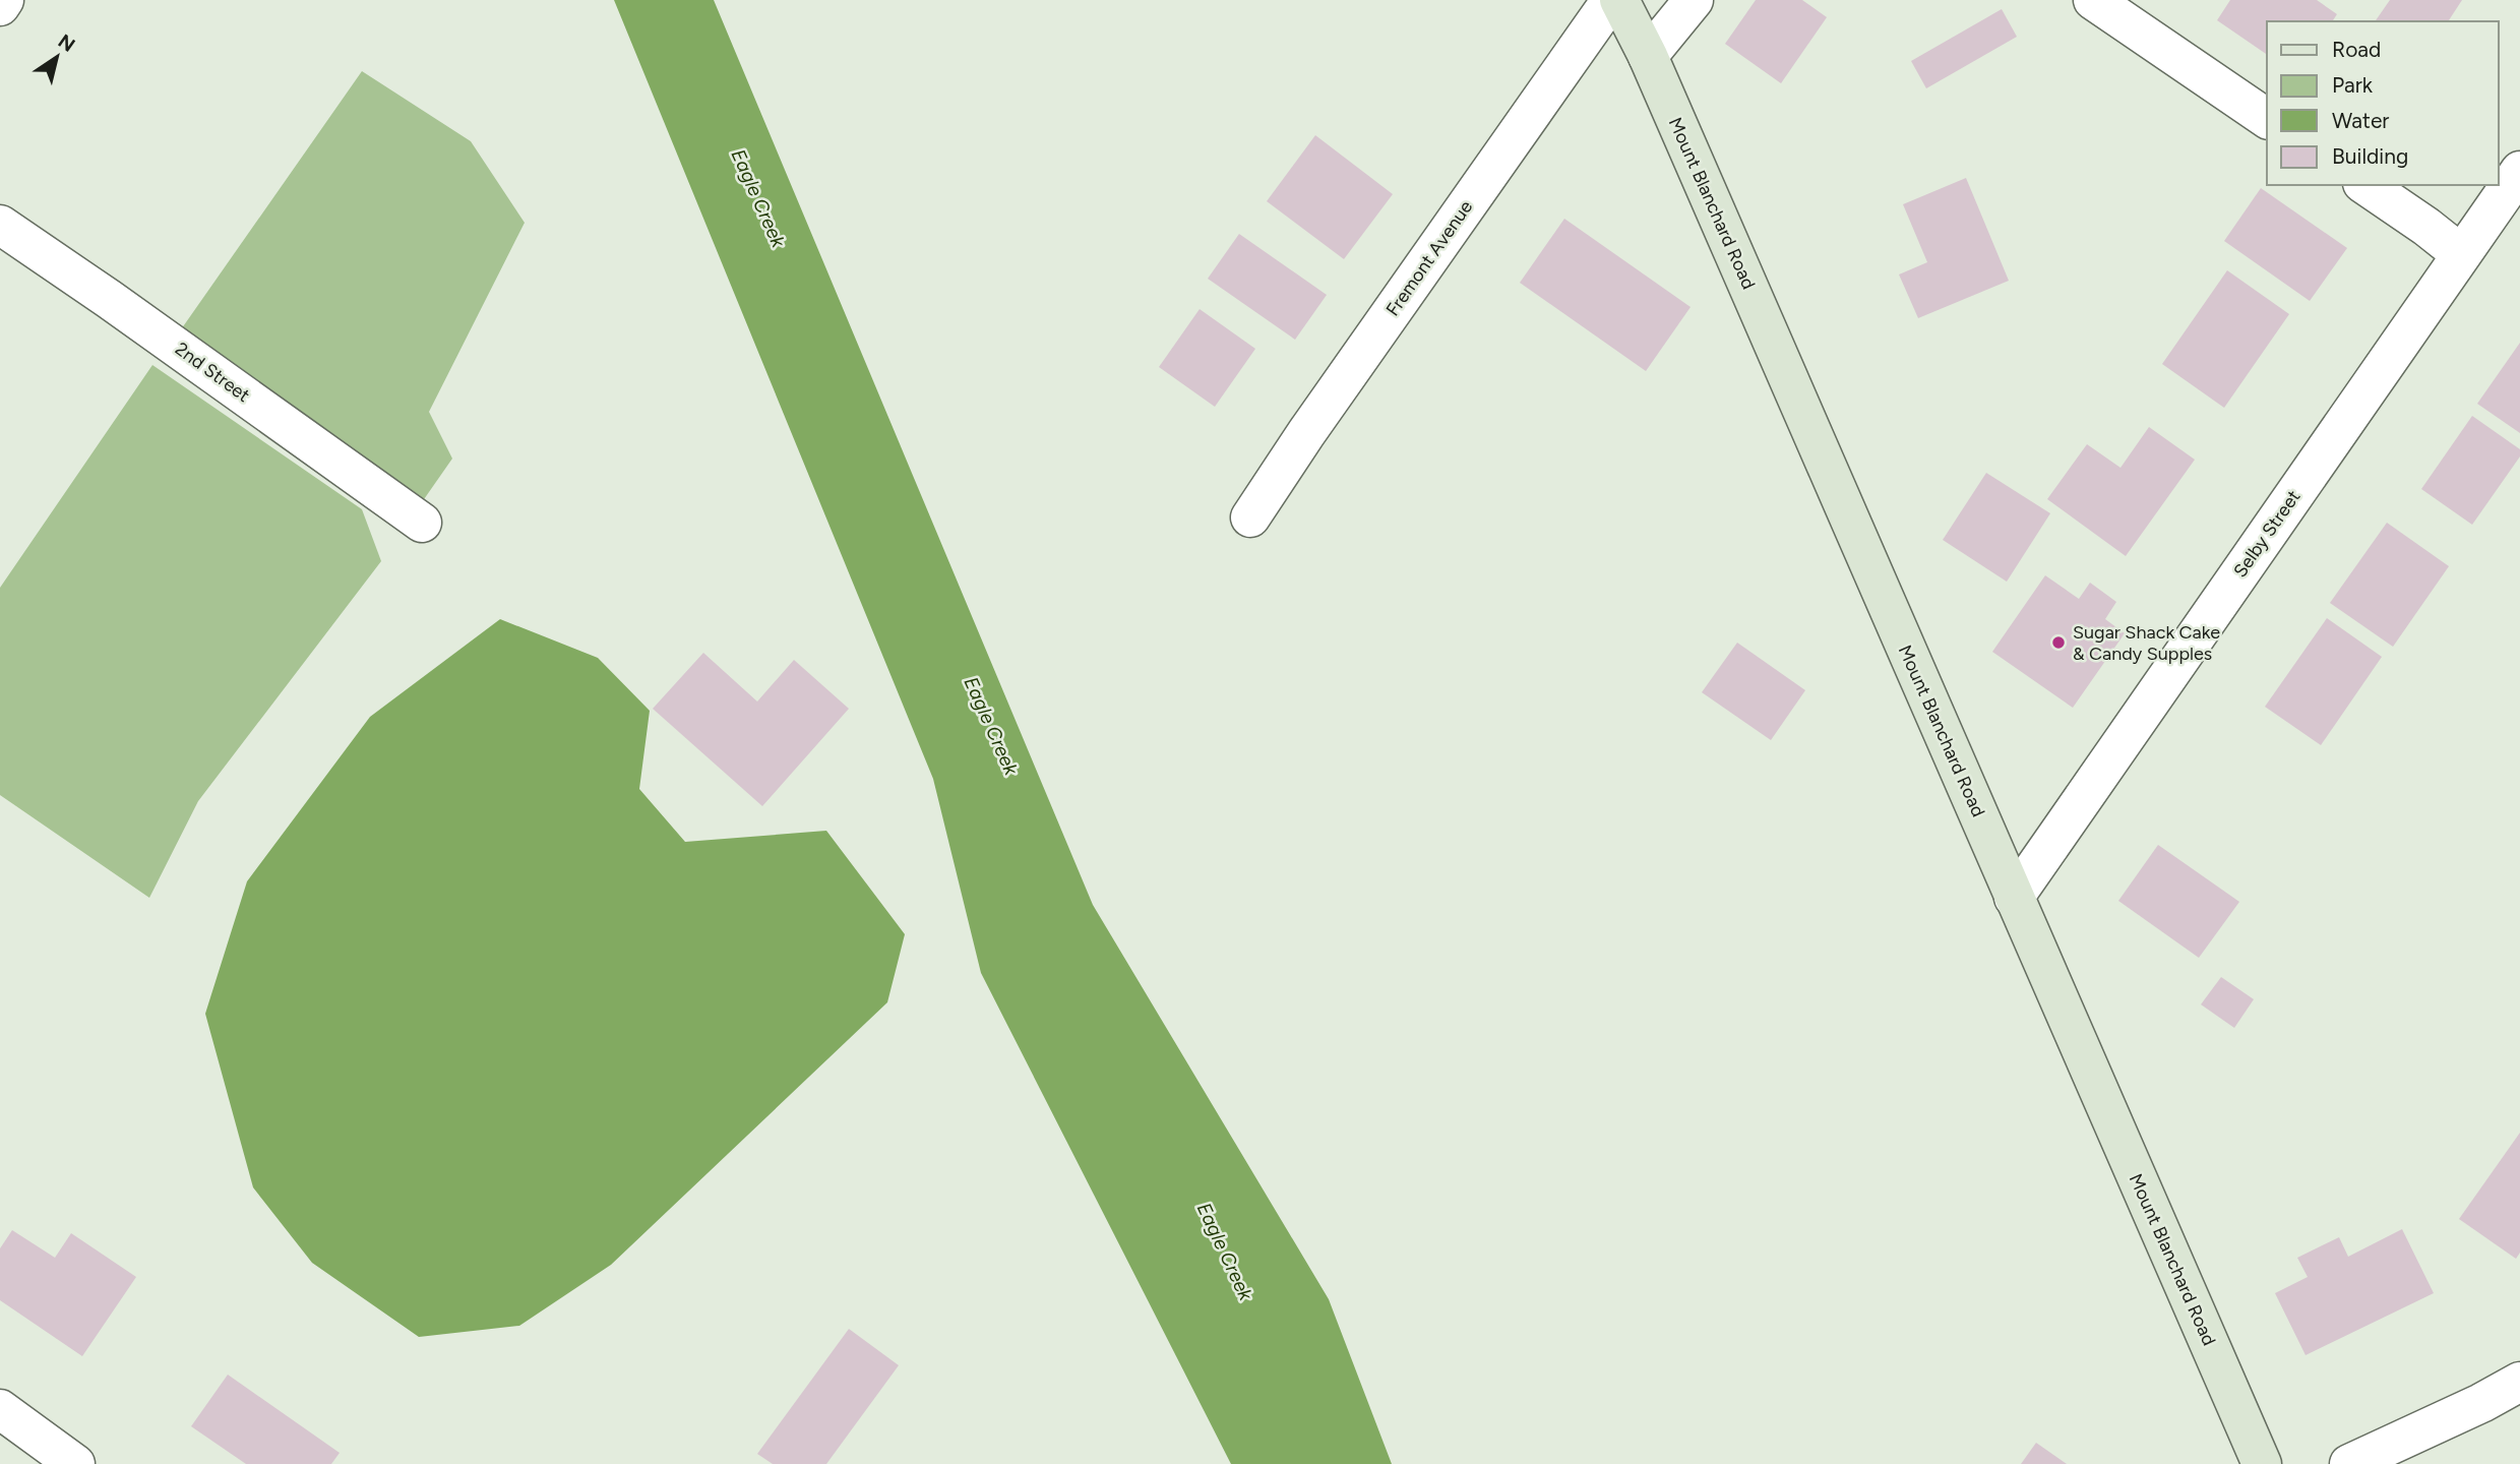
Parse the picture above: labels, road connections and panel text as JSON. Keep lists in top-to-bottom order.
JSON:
{
  "streets": {
    "main road": ["Mount Blanchard Road"],
    "street": ["Fremont Avenue", "2nd Street", "Selby Street"]
  },
  "crossings": [
    ["Mount Blanchard Road", "Selby Street"]
  ],
  "water": ["Eagle Creek"],
  "places": ["Sugar Shack Cake & Candy Supples"],
  "legend": [
    "Road",
    "Park",
    "Water",
    "Building"
  ],
  "north": "top right"
}
